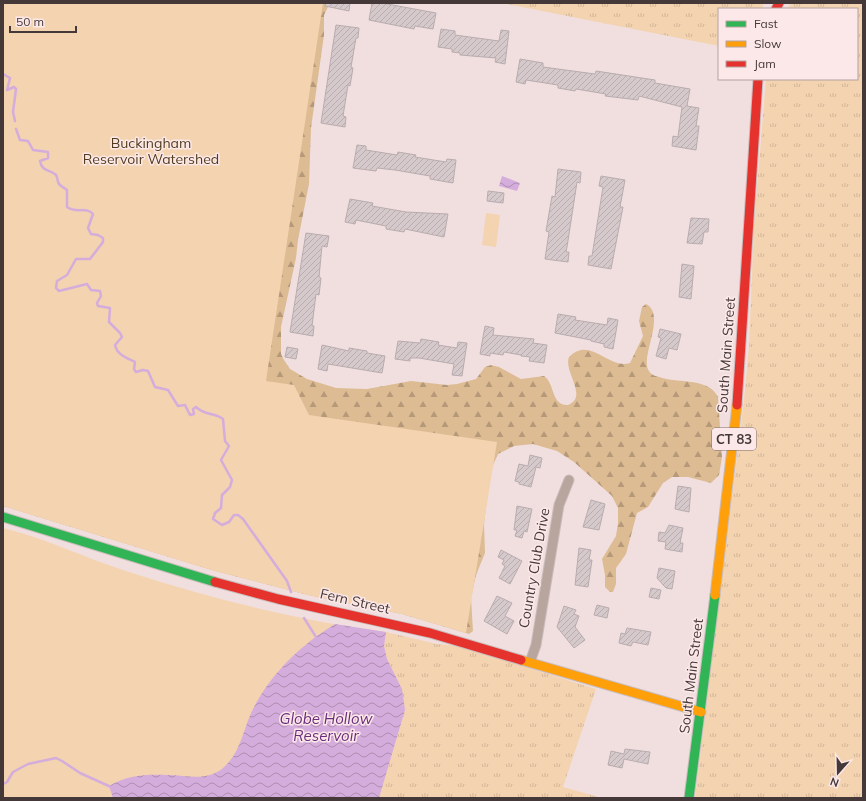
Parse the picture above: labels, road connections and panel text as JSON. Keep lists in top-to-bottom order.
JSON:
{
  "streets": {
    "main road": ["South Main Street", "CT 83", "Fern Street"],
    "street": ["Country Club Drive"]
  },
  "crossings": [
    ["South Main Street", "Fern Street"],
    ["Country Club Drive", "Fern Street"]
  ],
  "water": ["Globe Hollow Reservoir"],
  "parks": ["Buckingham Reservoir Watershed"],
  "legend": ["Fast", "Slow", "Jam"],
  "scale_bar": "50 m",
  "north": "bottom"
}
